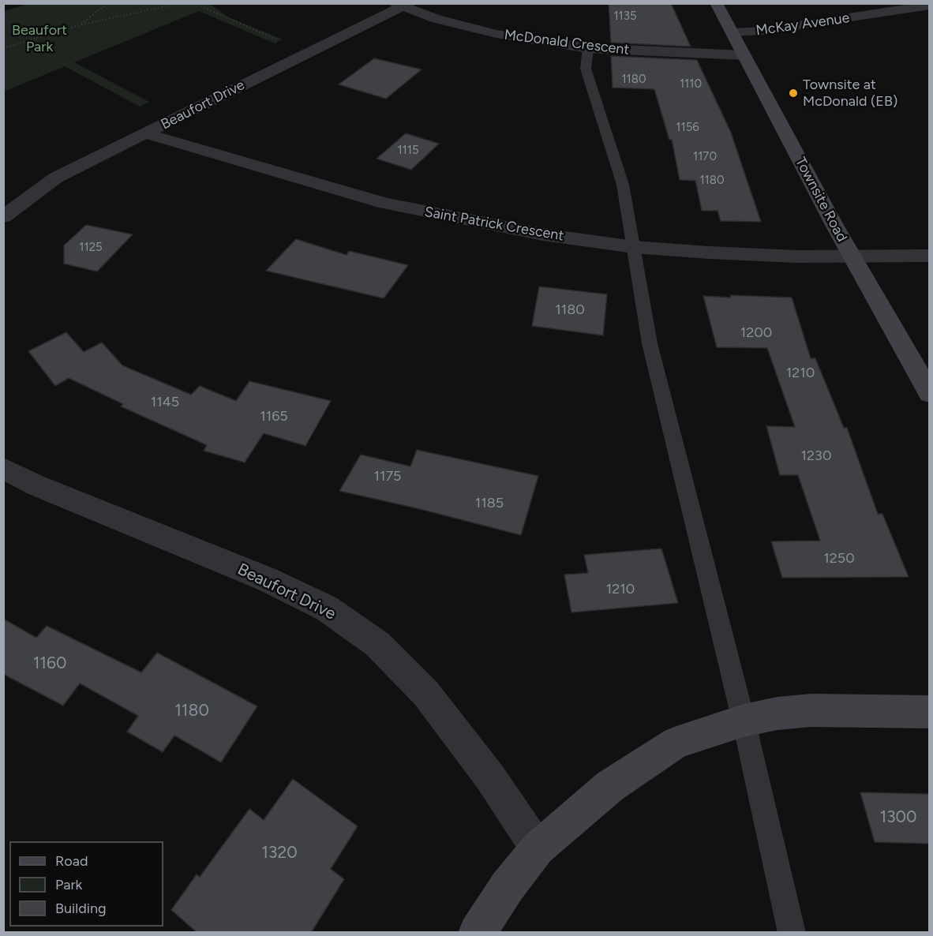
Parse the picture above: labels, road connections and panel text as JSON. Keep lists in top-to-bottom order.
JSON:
{
  "streets": {
    "street": [
      "McKay Avenue",
      "McDonald Crescent",
      "Beaufort Drive",
      "Townsite Road",
      "Saint Patrick Crescent"
    ]
  },
  "crossings": [
    ["McKay Avenue", "Townsite Road"],
    ["McDonald Crescent", "Beaufort Drive"],
    ["McDonald Crescent", "Townsite Road"],
    ["Beaufort Drive", "Saint Patrick Crescent"],
    ["Townsite Road", "Saint Patrick Crescent"]
  ],
  "parks": ["Beaufort Park"],
  "places": ["Townsite at McDonald (EB)"],
  "house_numbers": [
    "1135",
    "1180",
    "1110",
    "1156",
    "1115",
    "1170",
    "1180",
    "1125",
    "1180",
    "1200",
    "1210",
    "1145",
    "1165",
    "1230",
    "1175",
    "1185",
    "1250",
    "1210",
    "1160",
    "1180",
    "1300",
    "1320"
  ],
  "legend": ["Road", "Park", "Building"]
}
